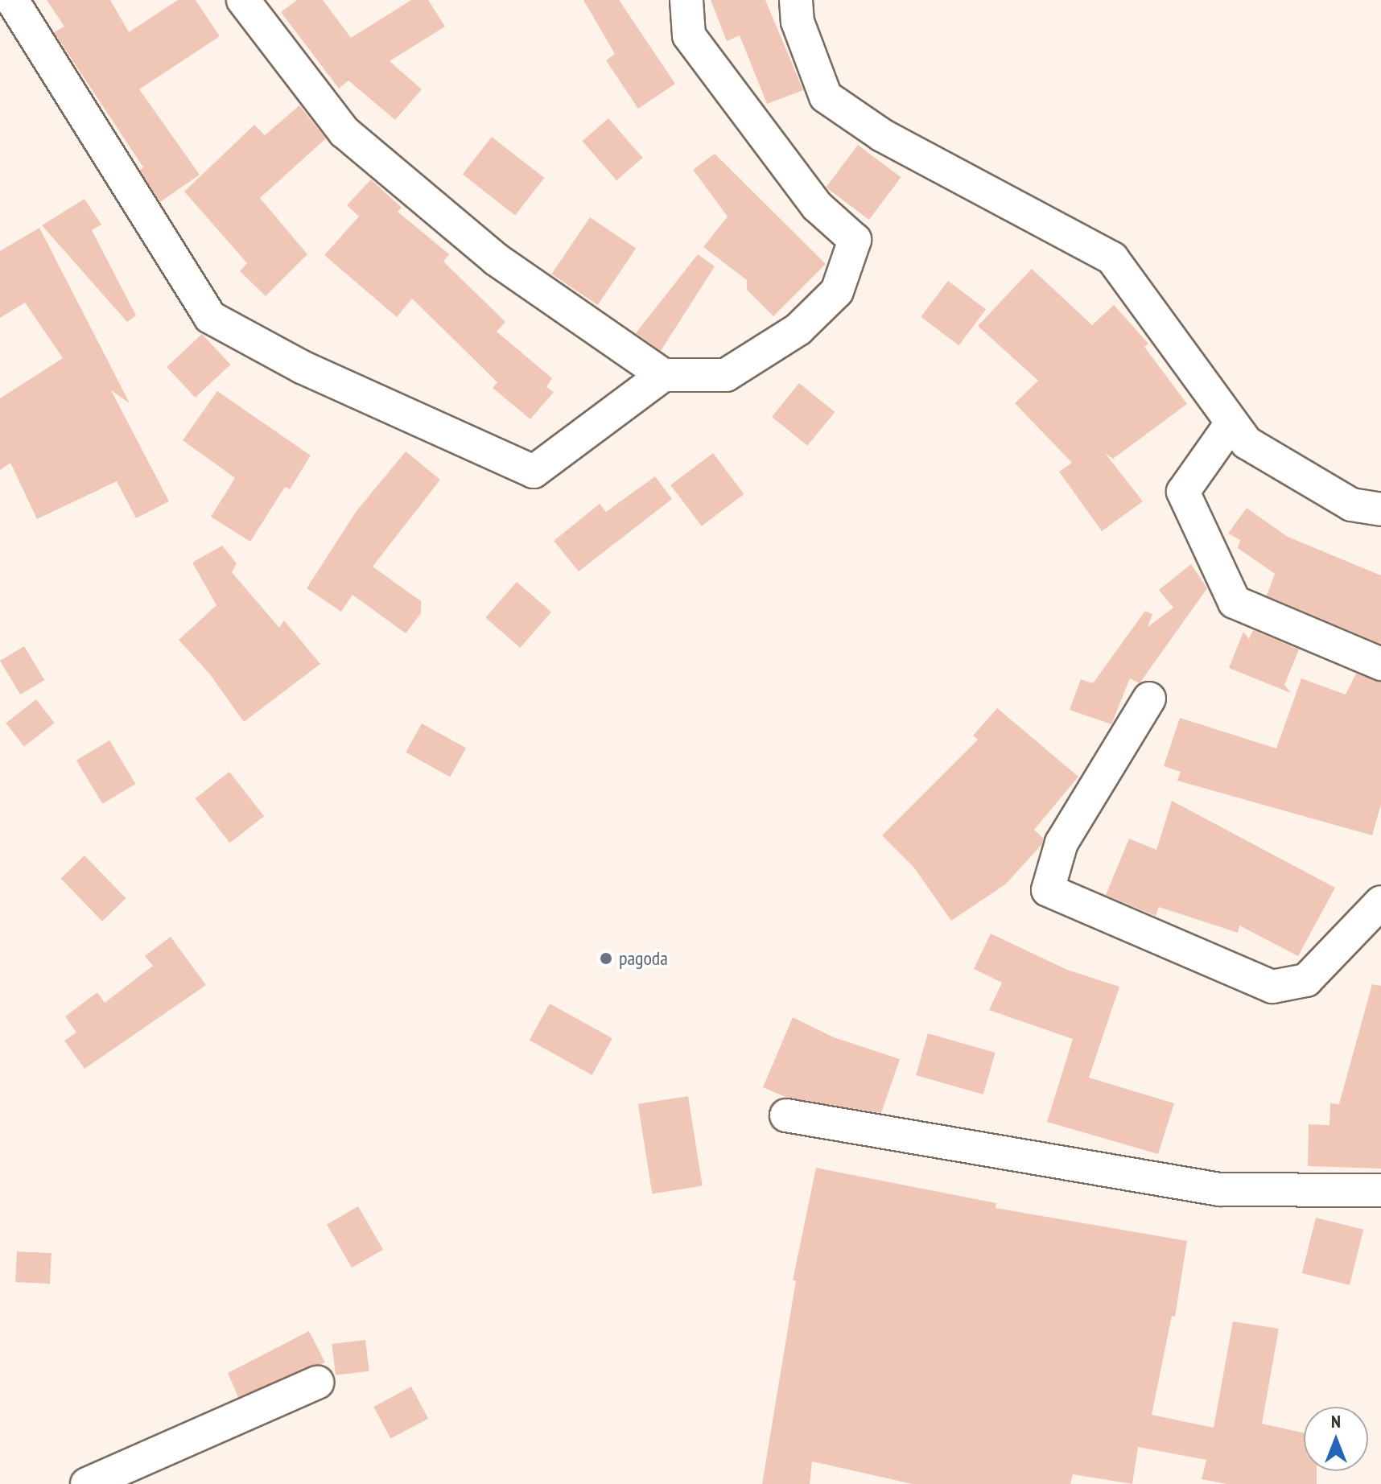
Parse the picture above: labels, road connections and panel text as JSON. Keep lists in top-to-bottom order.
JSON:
{
  "places": ["pagoda"],
  "north": "top"
}
